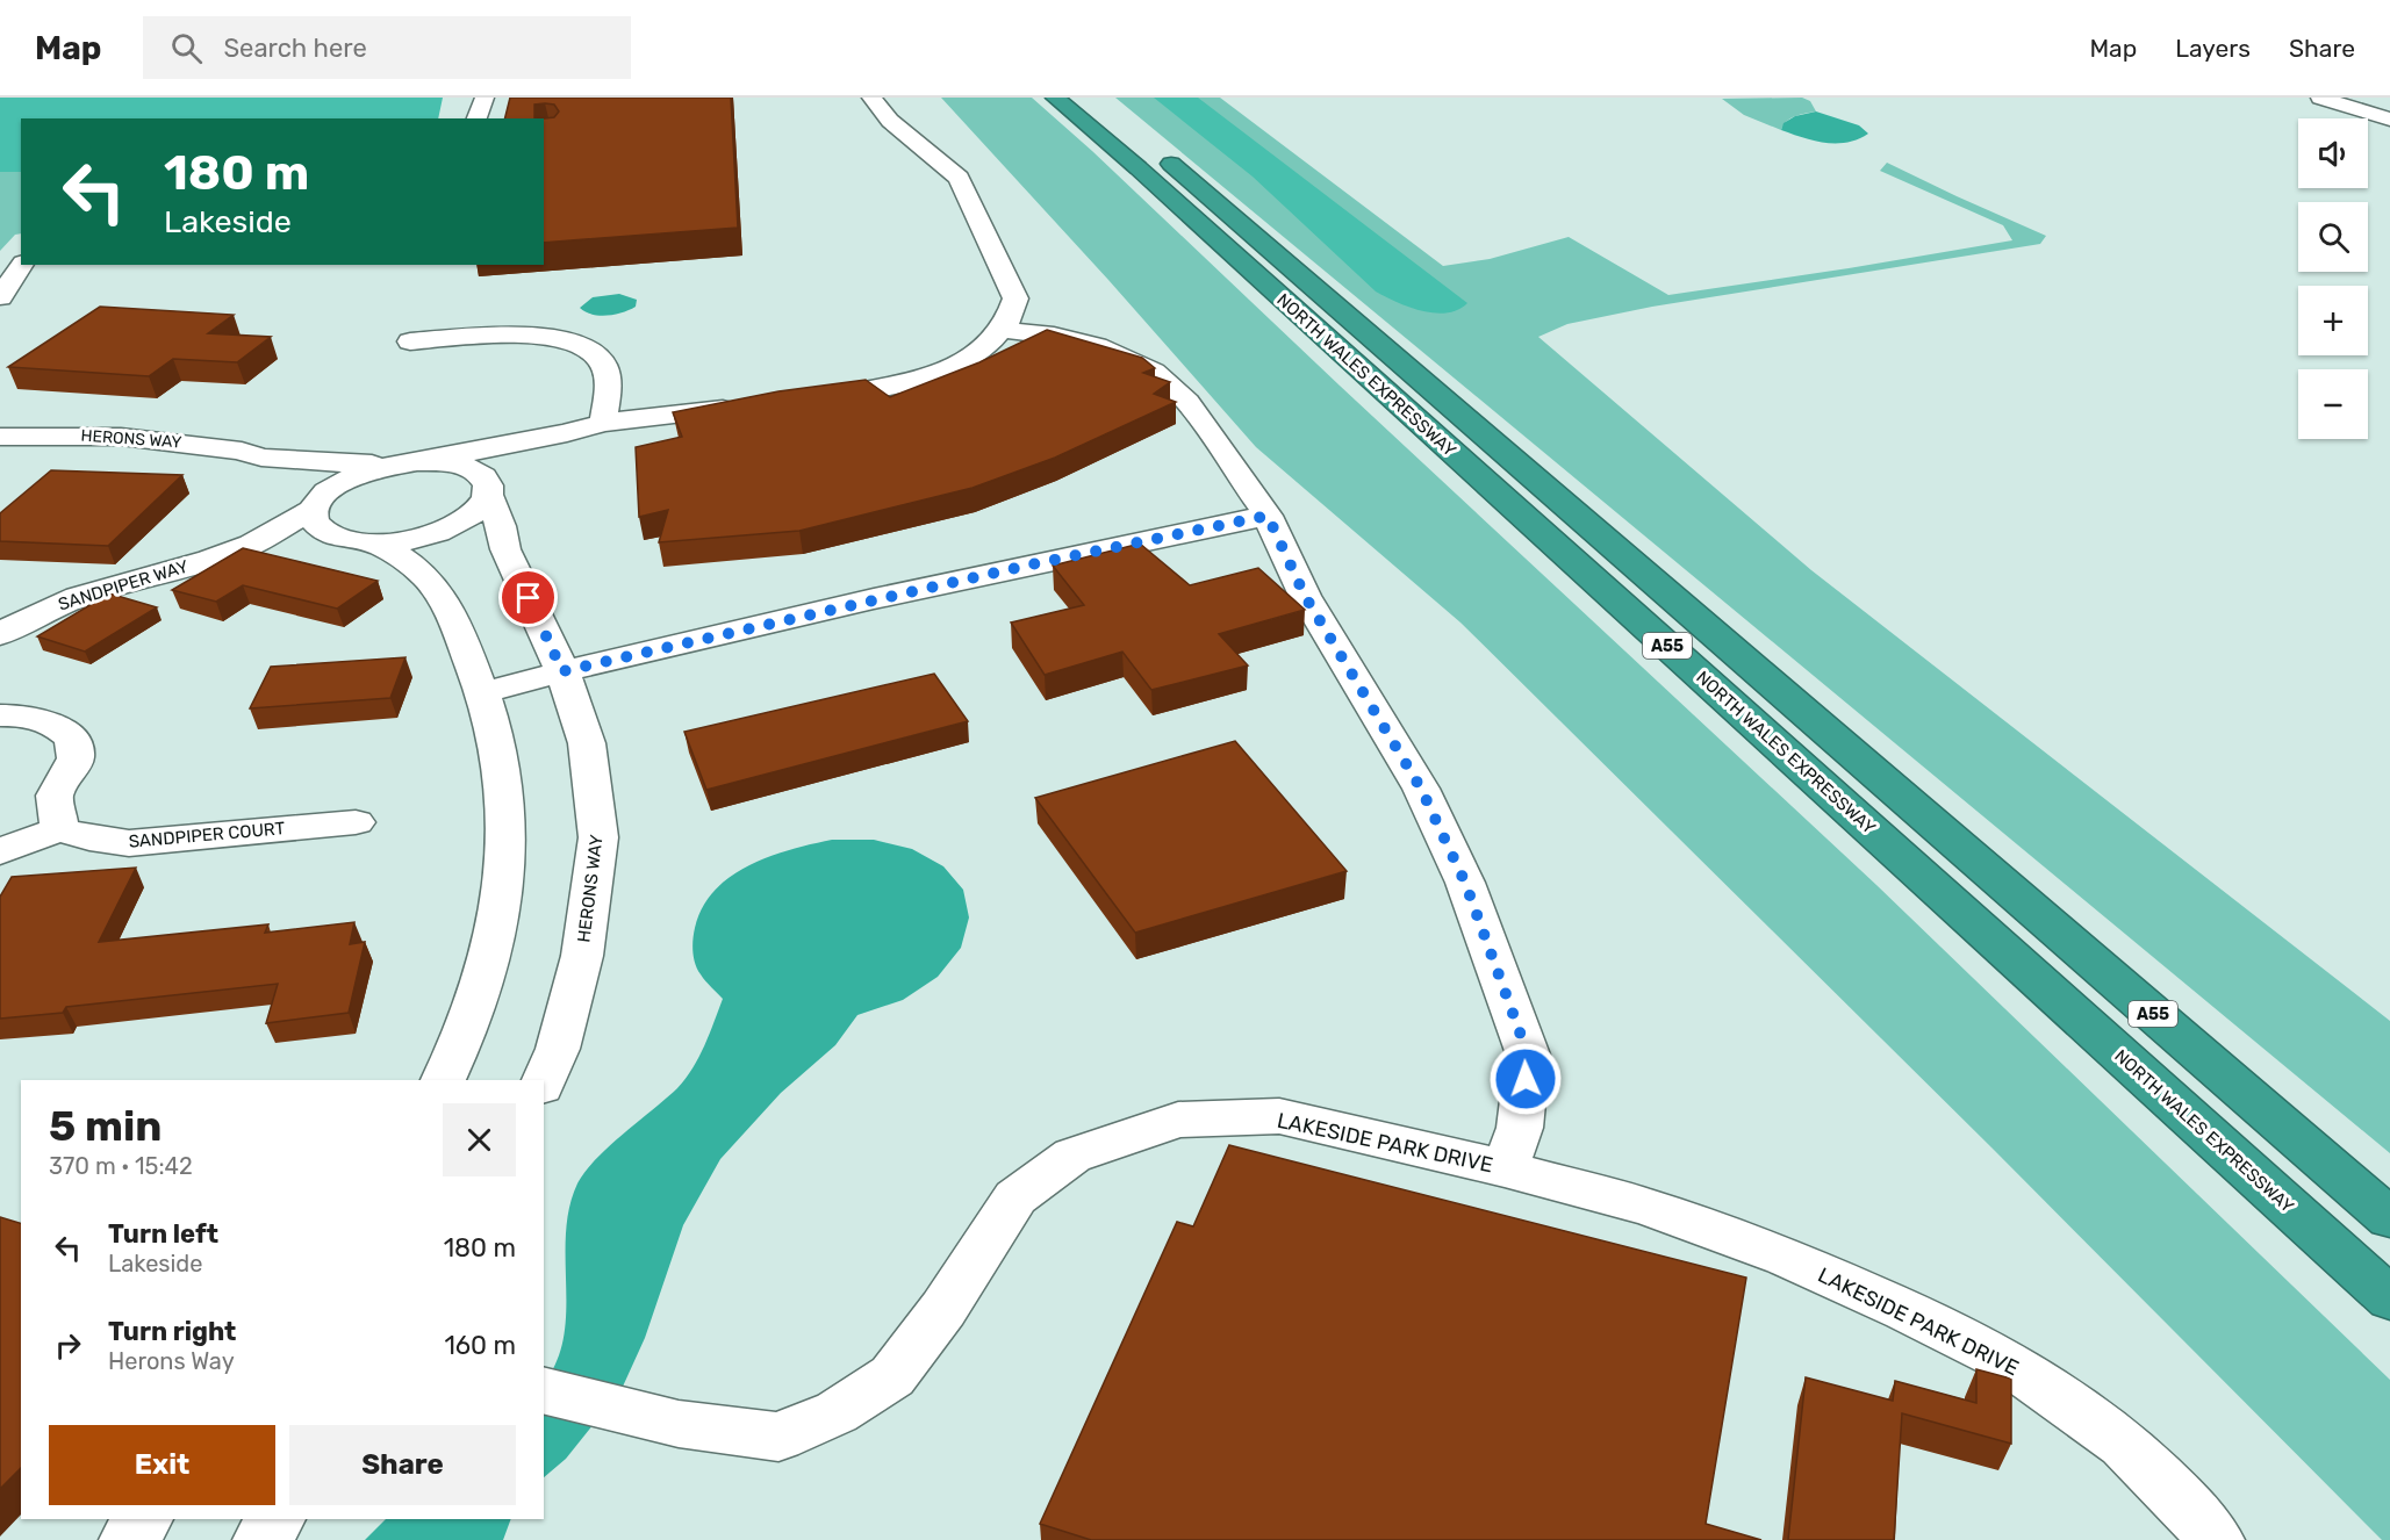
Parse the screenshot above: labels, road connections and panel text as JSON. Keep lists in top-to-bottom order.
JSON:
{
  "streets": {
    "highway": ["NORTH WALES EXPRESSWAY", "A55"],
    "street": [
      "HERONS WAY",
      "SANDPIPER WAY",
      "SANDPIPER COURT",
      "LAKESIDE PARK DRIVE"
    ]
  },
  "crossings": [
    ["HERONS WAY", "SANDPIPER WAY"]
  ],
  "page": {
    "header": "Map",
    "search": "Search here",
    "nav": ["Map", "Layers", "Share"],
    "map_buttons": ["+", "−"],
    "turn": ["180 m", "Lakeside"],
    "heading": ["5 min", "370 m · 15:42"],
    "list": [
      {
        "name": "Turn left",
        "note": "Lakeside",
        "value": "180 m"
      },
      {
        "name": "Turn right",
        "note": "Herons Way",
        "value": "160 m"
      }
    ],
    "buttons": ["Exit", "Share"]
  }
}
